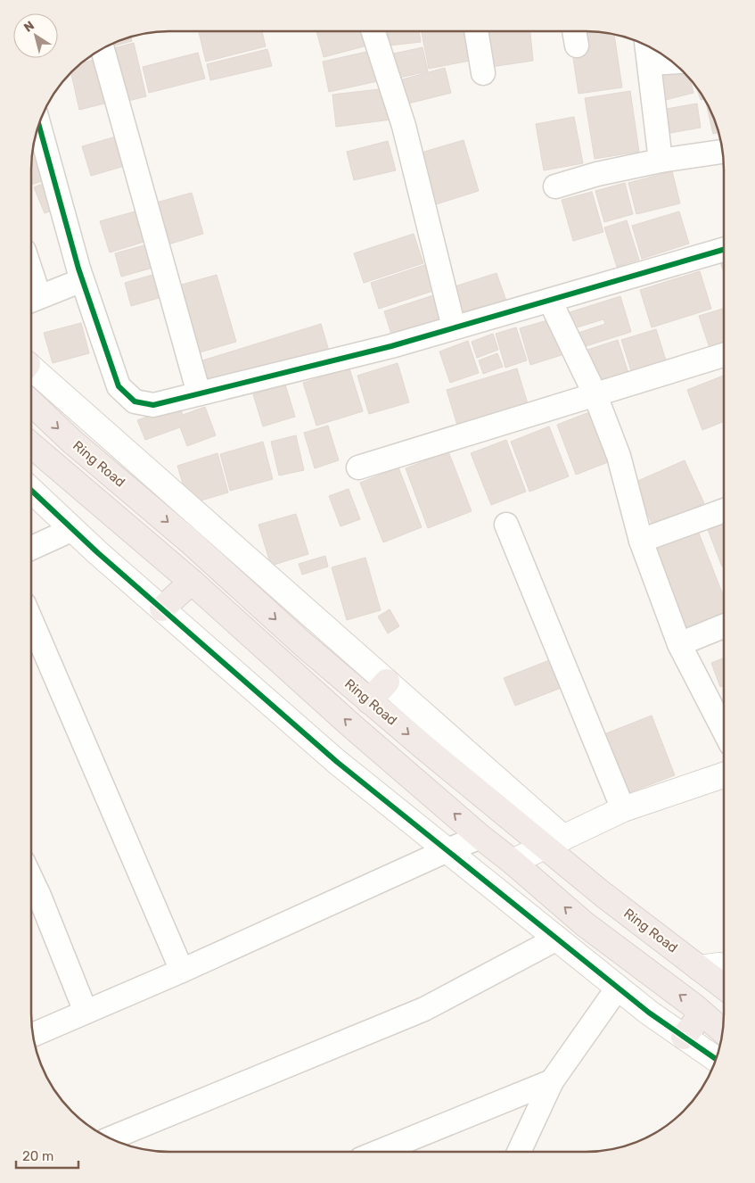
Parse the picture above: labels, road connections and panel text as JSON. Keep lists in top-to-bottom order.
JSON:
{
  "streets": {
    "highway": ["Ring Road"]
  },
  "scale_bar": "20 m",
  "north": "top left"
}
